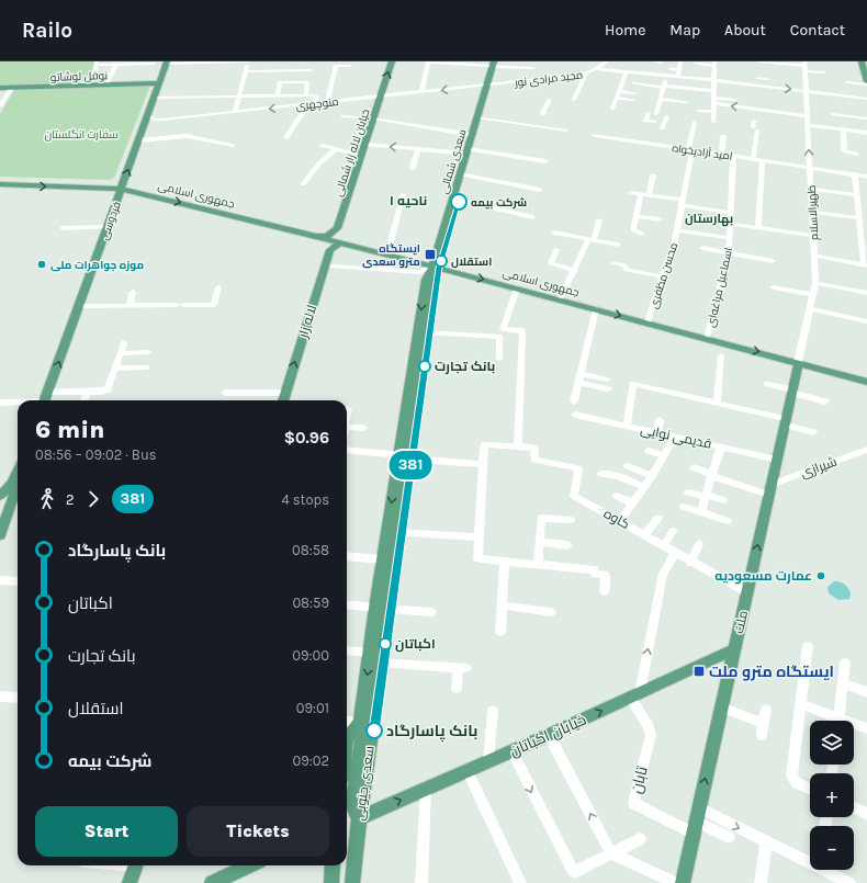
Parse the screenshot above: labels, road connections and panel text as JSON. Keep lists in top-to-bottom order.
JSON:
{
  "streets": {
    "main road": [
      "نوفل لوشاتو",
      "خیابان لاله زار شمالی",
      "سعدی شمالی",
      "جمهوری اسلامی",
      "فردوسی",
      "لاله زار",
      "ملت",
      "خیابان اکباتان",
      "سعدی جنوبی"
    ],
    "street": [
      "مجید مرادی نور",
      "منوچهری",
      "امید آزادیخواه",
      "ظهیرالاسلام",
      "محسن مظفری",
      "اسماعیل مراغه‌ای",
      "قدیمی نوایی",
      "شیرازی",
      "کاوه",
      "تابان"
    ]
  },
  "crossings": [
    ["نوفل لوشاتو", "فردوسی"],
    ["مجید مرادی نور", "منوچهری"],
    ["مجید مرادی نور", "سعدی شمالی"],
    ["منوچهری", "خیابان لاله زار شمالی"],
    ["منوچهری", "سعدی شمالی"],
    ["منوچهری", "فردوسی"],
    ["امید آزادیخواه", "ظهیرالاسلام"],
    ["امید آزادیخواه", "محسن مظفری"],
    ["امید آزادیخواه", "اسماعیل مراغه‌ای"],
    ["خیابان لاله زار شمالی", "جمهوری اسلامی"],
    ["سعدی شمالی", "جمهوری اسلامی"],
    ["سعدی شمالی", "سعدی جنوبی"],
    ["جمهوری اسلامی", "ظهیرالاسلام"],
    ["جمهوری اسلامی", "فردوسی"],
    ["جمهوری اسلامی", "محسن مظفری"],
    ["جمهوری اسلامی", "اسماعیل مراغه‌ای"],
    ["جمهوری اسلامی", "لاله زار"],
    ["جمهوری اسلامی", "ملت"],
    ["جمهوری اسلامی", "سعدی جنوبی"],
    ["ظهیرالاسلام", "ملت"],
    ["قدیمی نوایی", "ملت"],
    ["شیرازی", "ملت"],
    ["کاوه", "ملت"],
    ["ملت", "خیابان اکباتان"],
    ["ملت", "تابان"],
    ["خیابان اکباتان", "تابان"],
    ["خیابان اکباتان", "سعدی جنوبی"]
  ],
  "one_way": [
    "جمهوری اسلامی",
    "فردوسی",
    "لاله زار",
    "ملت",
    "خیابان اکباتان"
  ],
  "districts": ["ناحیه ۱", "بهارستان"],
  "parks": ["سفارت انگلستان"],
  "places": {
    "other": [
      "شرکت بیمه",
      "استقلال",
      "موزه جواهرات ملی",
      "بانک تجارت",
      "عمارت مسعودیه",
      "اکباتان",
      "بانک پاسارگاد"
    ],
    "transit": ["ایستگاه مترو سعدی", "ایستگاه مترو ملت"]
  },
  "lines": ["bus line 381"],
  "page": {
    "header": "Railo",
    "nav": [
      "Home",
      "Map",
      "About",
      "Contact"
    ],
    "on_map": "381",
    "heading": ["6 min", "08:56 – 09:02 · Bus", "$0.96"],
    "legs": ["2", "381", "4 stops"],
    "list": [
      {
        "name": "بانک پاسارگاد",
        "value": "08:58"
      },
      {
        "name": "اکباتان",
        "value": "08:59"
      },
      {
        "name": "بانک تجارت",
        "value": "09:00"
      },
      {
        "name": "استقلال",
        "value": "09:01"
      },
      {
        "name": "شرکت بیمه",
        "value": "09:02"
      }
    ],
    "map_buttons": ["+", "−"],
    "buttons": ["Start", "Tickets"]
  }
}
